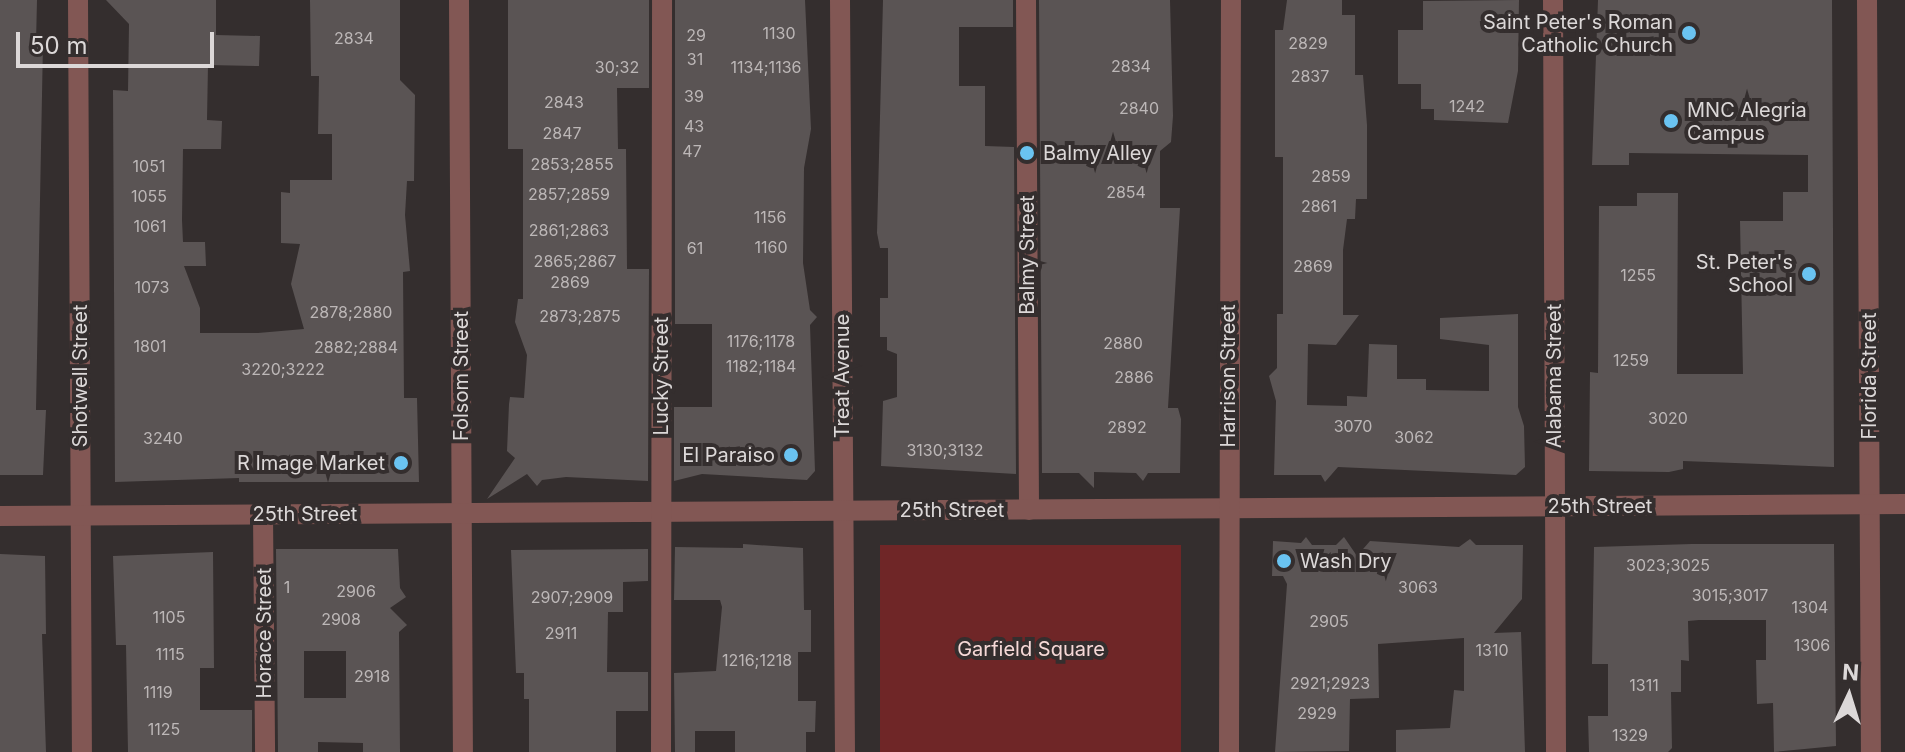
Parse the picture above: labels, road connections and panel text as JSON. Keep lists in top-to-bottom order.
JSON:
{
  "streets": {
    "street": [
      "Balmy Street",
      "Shotwell Street",
      "Folsom Street",
      "Lucky Street",
      "Treat Avenue",
      "Harrison Street",
      "Alabama Street",
      "Florida Street",
      "25th Street",
      "Horace Street"
    ]
  },
  "crossings": [
    ["Balmy Street", "25th Street"],
    ["Shotwell Street", "25th Street"],
    ["Folsom Street", "25th Street"],
    ["Lucky Street", "25th Street"],
    ["Treat Avenue", "25th Street"],
    ["Harrison Street", "25th Street"],
    ["Alabama Street", "25th Street"],
    ["Florida Street", "25th Street"],
    ["25th Street", "Horace Street"]
  ],
  "parks": ["Garfield Square"],
  "places": [
    "Saint Peter's Roman Catholic Church",
    "MNC Alegria Campus",
    "Balmy Alley",
    "St. Peter's School",
    "El Paraiso",
    "R Image Market",
    "Wash Dry"
  ],
  "house_numbers": [
    "1130",
    "29",
    "2834",
    "2829",
    "31",
    "2834",
    "30;32",
    "1134;1136",
    "2837",
    "39",
    "2843",
    "1242",
    "2840",
    "43",
    "2847",
    "47",
    "2853;2855",
    "1051",
    "2859",
    "2854",
    "2857;2859",
    "1055",
    "2861",
    "1156",
    "1061",
    "2861;2863",
    "1160",
    "61",
    "2865;2867",
    "2869",
    "1255",
    "2869",
    "1073",
    "2878;2880",
    "2873;2875",
    "1176;1178",
    "2880",
    "1801",
    "2882;2884",
    "1259",
    "1182;1184",
    "3220;3222",
    "2886",
    "3020",
    "3070",
    "2892",
    "3062",
    "3240",
    "3130;3132",
    "3023;3025",
    "1",
    "3063",
    "2906",
    "3015;3017",
    "2907;2909",
    "1304",
    "1105",
    "2908",
    "2905",
    "2911",
    "1306",
    "1310",
    "1115",
    "1216;1218",
    "2918",
    "2921;2923",
    "1311",
    "1119",
    "2929",
    "1125",
    "1329"
  ],
  "scale_bar": "50 m",
  "north": "top"
}
